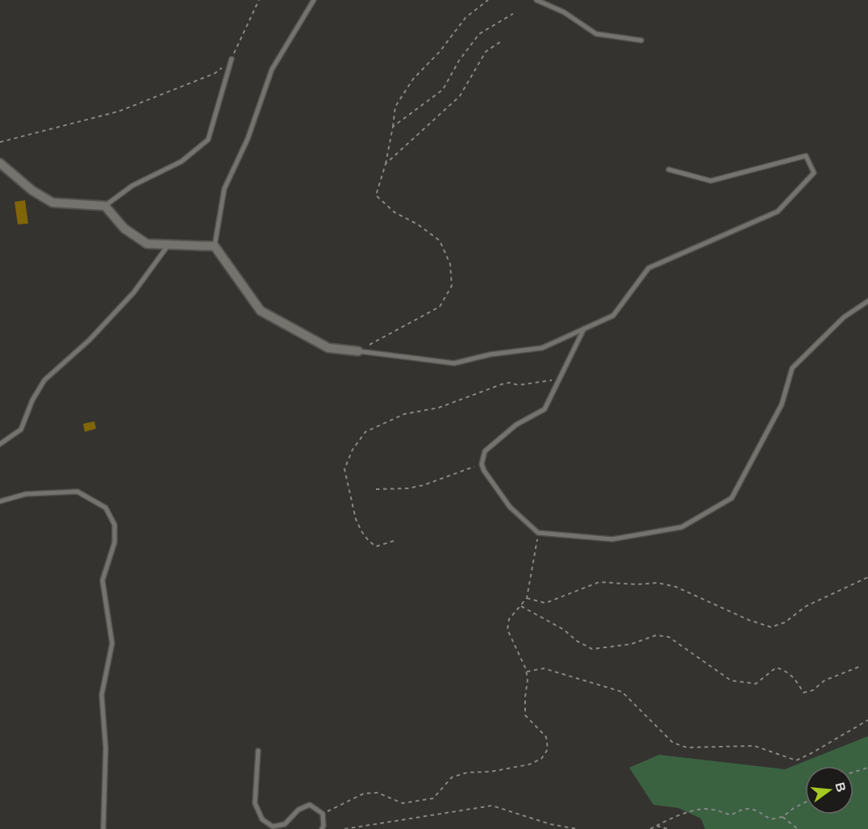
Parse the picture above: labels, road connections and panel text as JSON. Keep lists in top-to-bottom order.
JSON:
{
  "north": "right"
}
